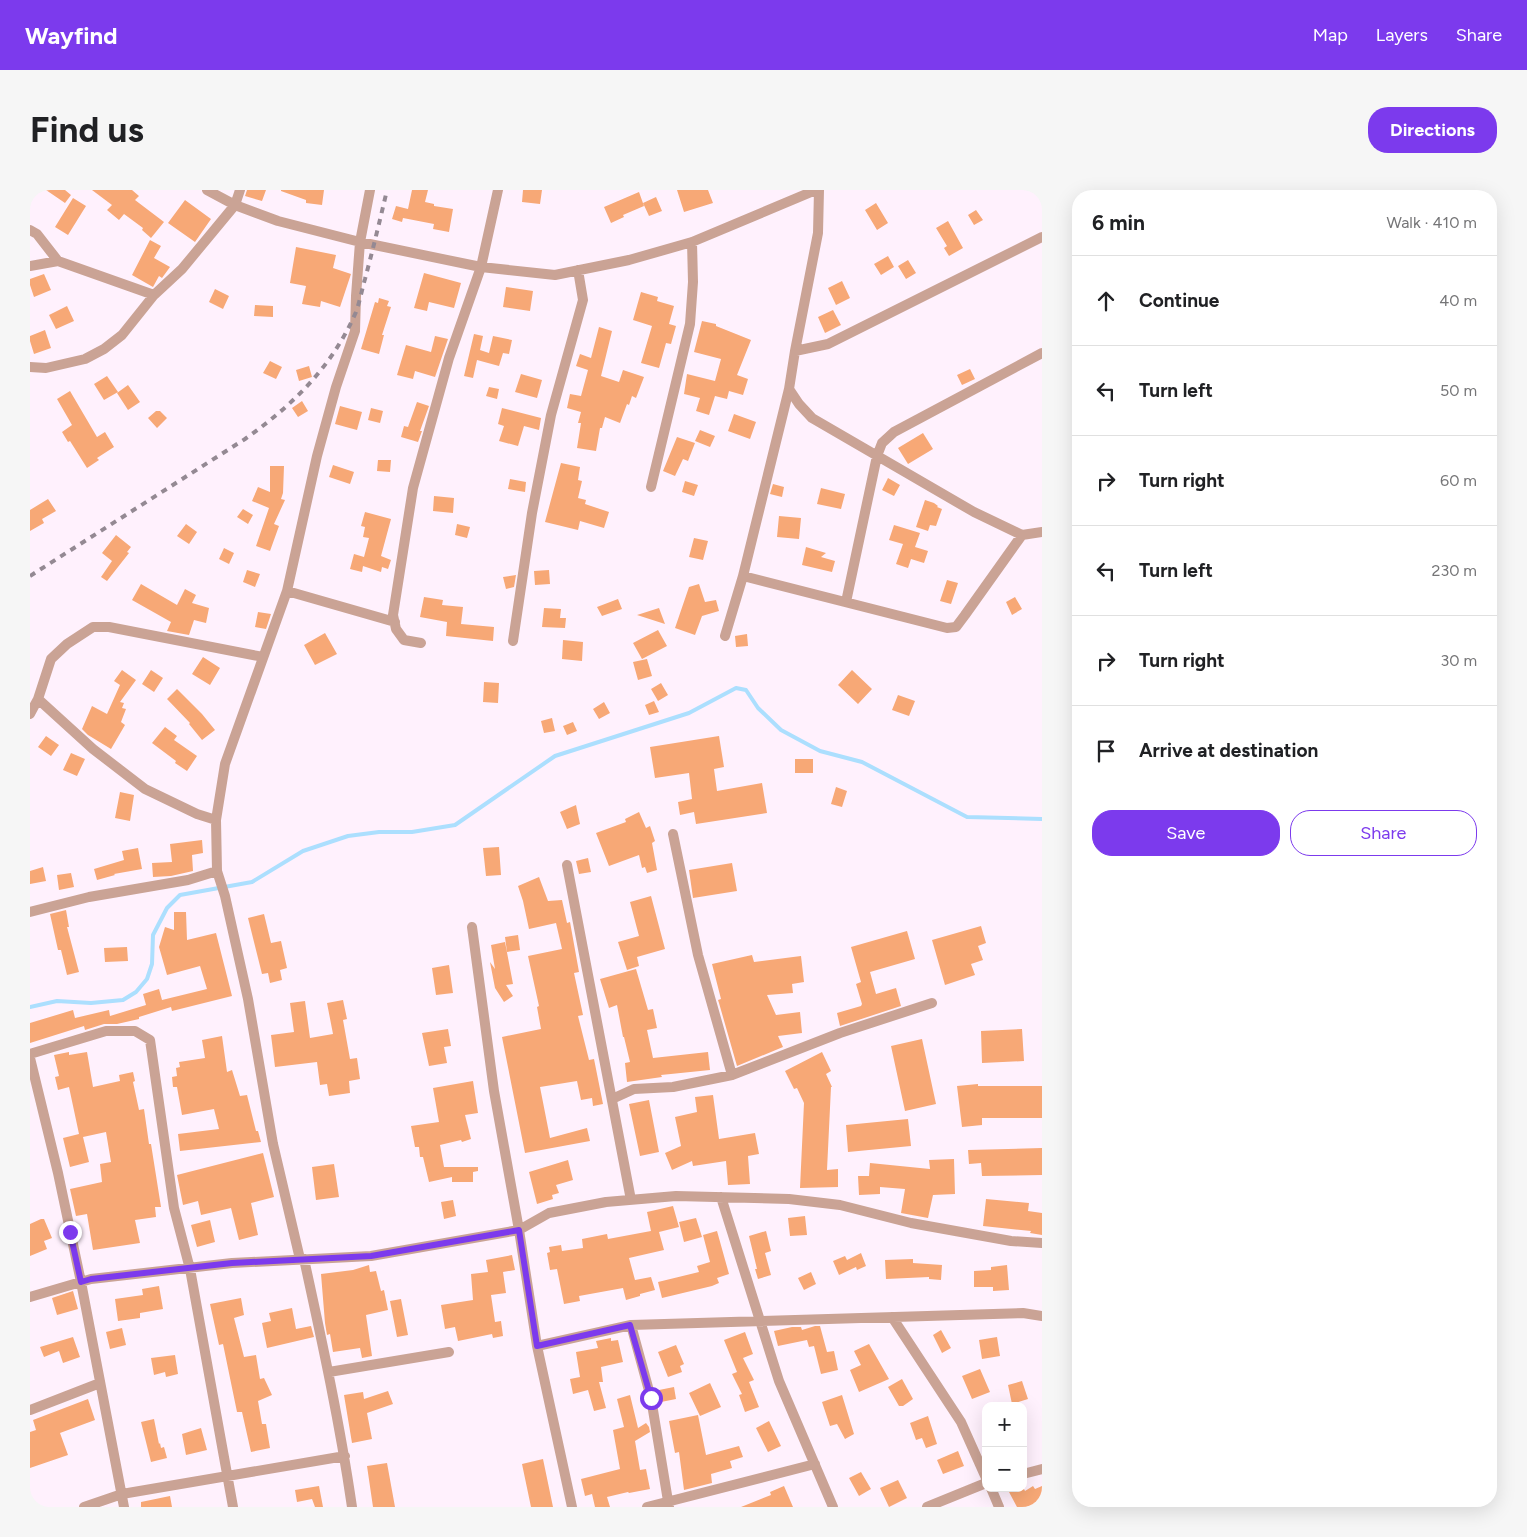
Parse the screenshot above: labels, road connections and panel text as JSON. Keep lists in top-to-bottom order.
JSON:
{
  "page": {
    "header": "Wayfind",
    "nav": ["Map", "Layers", "Share"],
    "buttons": [
      "Directions",
      ["Save", "Share"]
    ],
    "title": "Find us",
    "heading": ["6 min", "Walk · 410 m"],
    "list": [
      ["Continue", "40 m"],
      ["Turn left", "50 m"],
      ["Turn right", "60 m"],
      ["Turn left", "230 m"],
      ["Turn right", "30 m"],
      "Arrive at destination"
    ],
    "map_buttons": ["+", "−"]
  }
}
